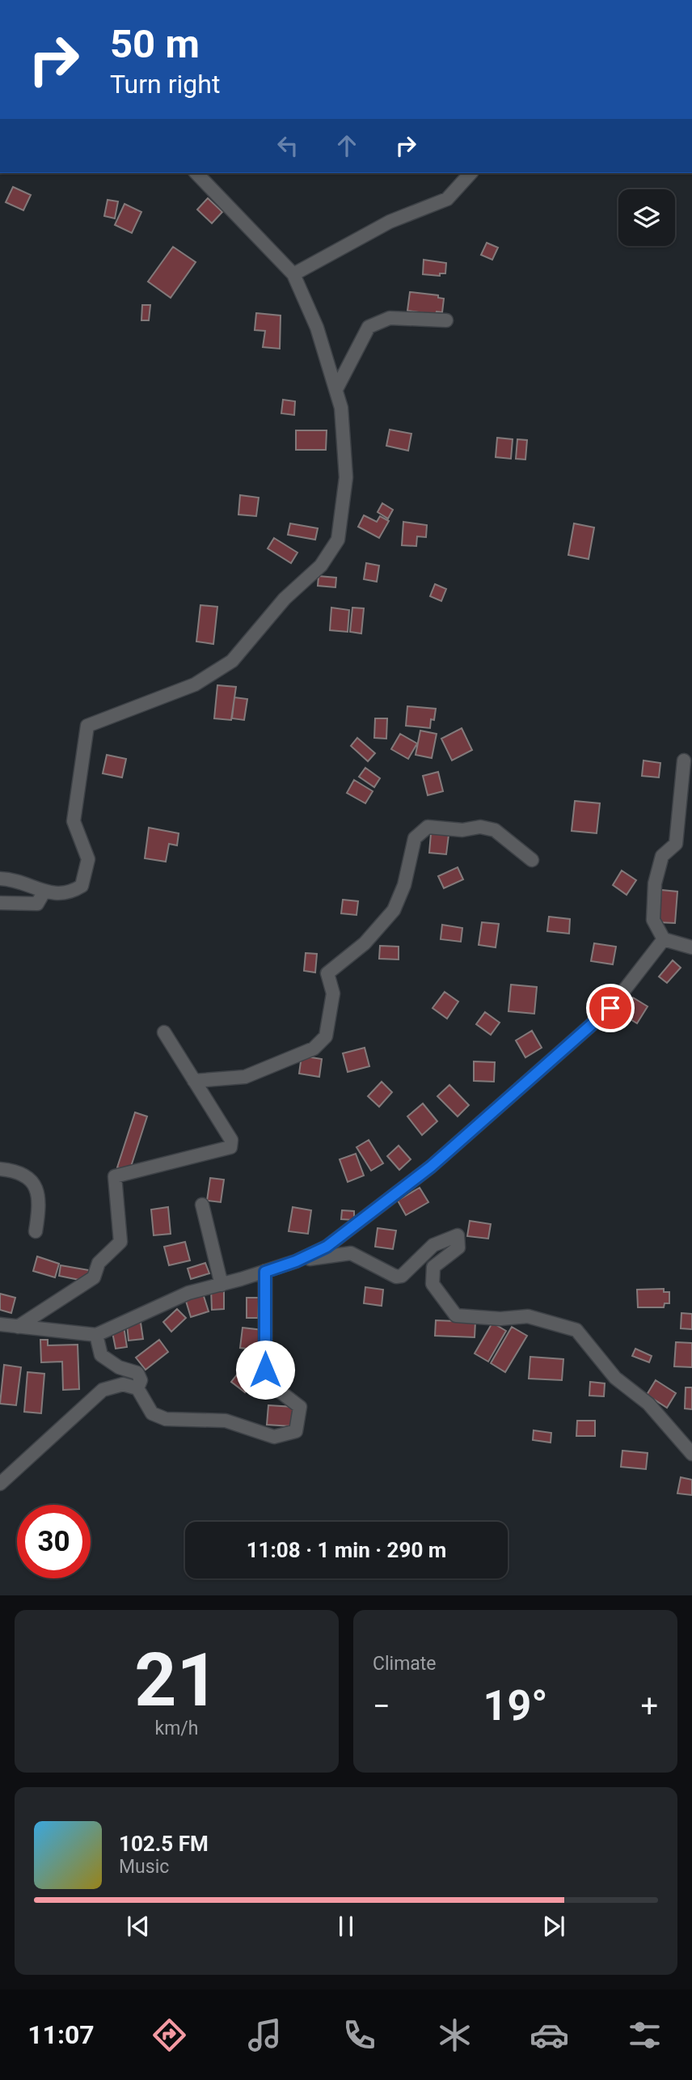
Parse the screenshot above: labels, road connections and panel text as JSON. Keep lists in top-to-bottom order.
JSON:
{
  "page": {
    "turn": ["50 m", "Turn right"],
    "limit": "30",
    "trip": "11:08 · 1 min · 290 m",
    "tile": [
      ["21", "km/h"],
      "Climate"
    ],
    "heat": ["−", "19°", "+"],
    "song": ["102.5 FM", "Music"],
    "tabs": "11:07"
  }
}
